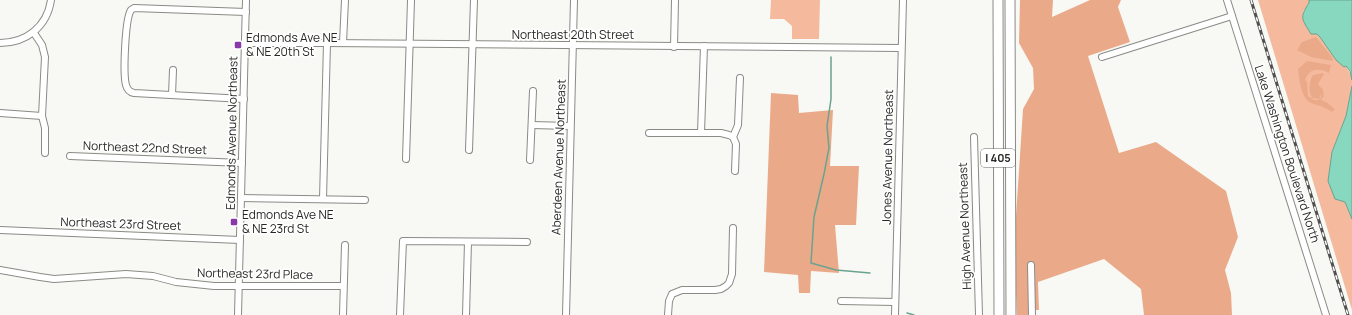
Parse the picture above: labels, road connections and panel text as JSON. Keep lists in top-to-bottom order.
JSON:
{
  "streets": {
    "highway": ["I 405"],
    "street": [
      "Northeast 20th Street",
      "Edmonds Avenue Northeast",
      "Northeast 22nd Street",
      "Lake Washington Boulevard North",
      "Aberdeen Avenue Northeast",
      "Jones Avenue Northeast",
      "Northeast 23rd Street",
      "High Avenue Northeast",
      "Northeast 23rd Place"
    ]
  },
  "crossings": [
    ["Northeast 20th Street", "Edmonds Avenue Northeast"],
    ["Northeast 20th Street", "Aberdeen Avenue Northeast"],
    ["Northeast 20th Street", "Jones Avenue Northeast"],
    ["Edmonds Avenue Northeast", "Northeast 22nd Street"],
    ["Edmonds Avenue Northeast", "Northeast 23rd Street"],
    ["Edmonds Avenue Northeast", "Northeast 23rd Place"]
  ],
  "places": {
    "transit": ["Edmonds Ave NE & NE 20th St", "Edmonds Ave NE & NE 23rd St"]
  }
}
